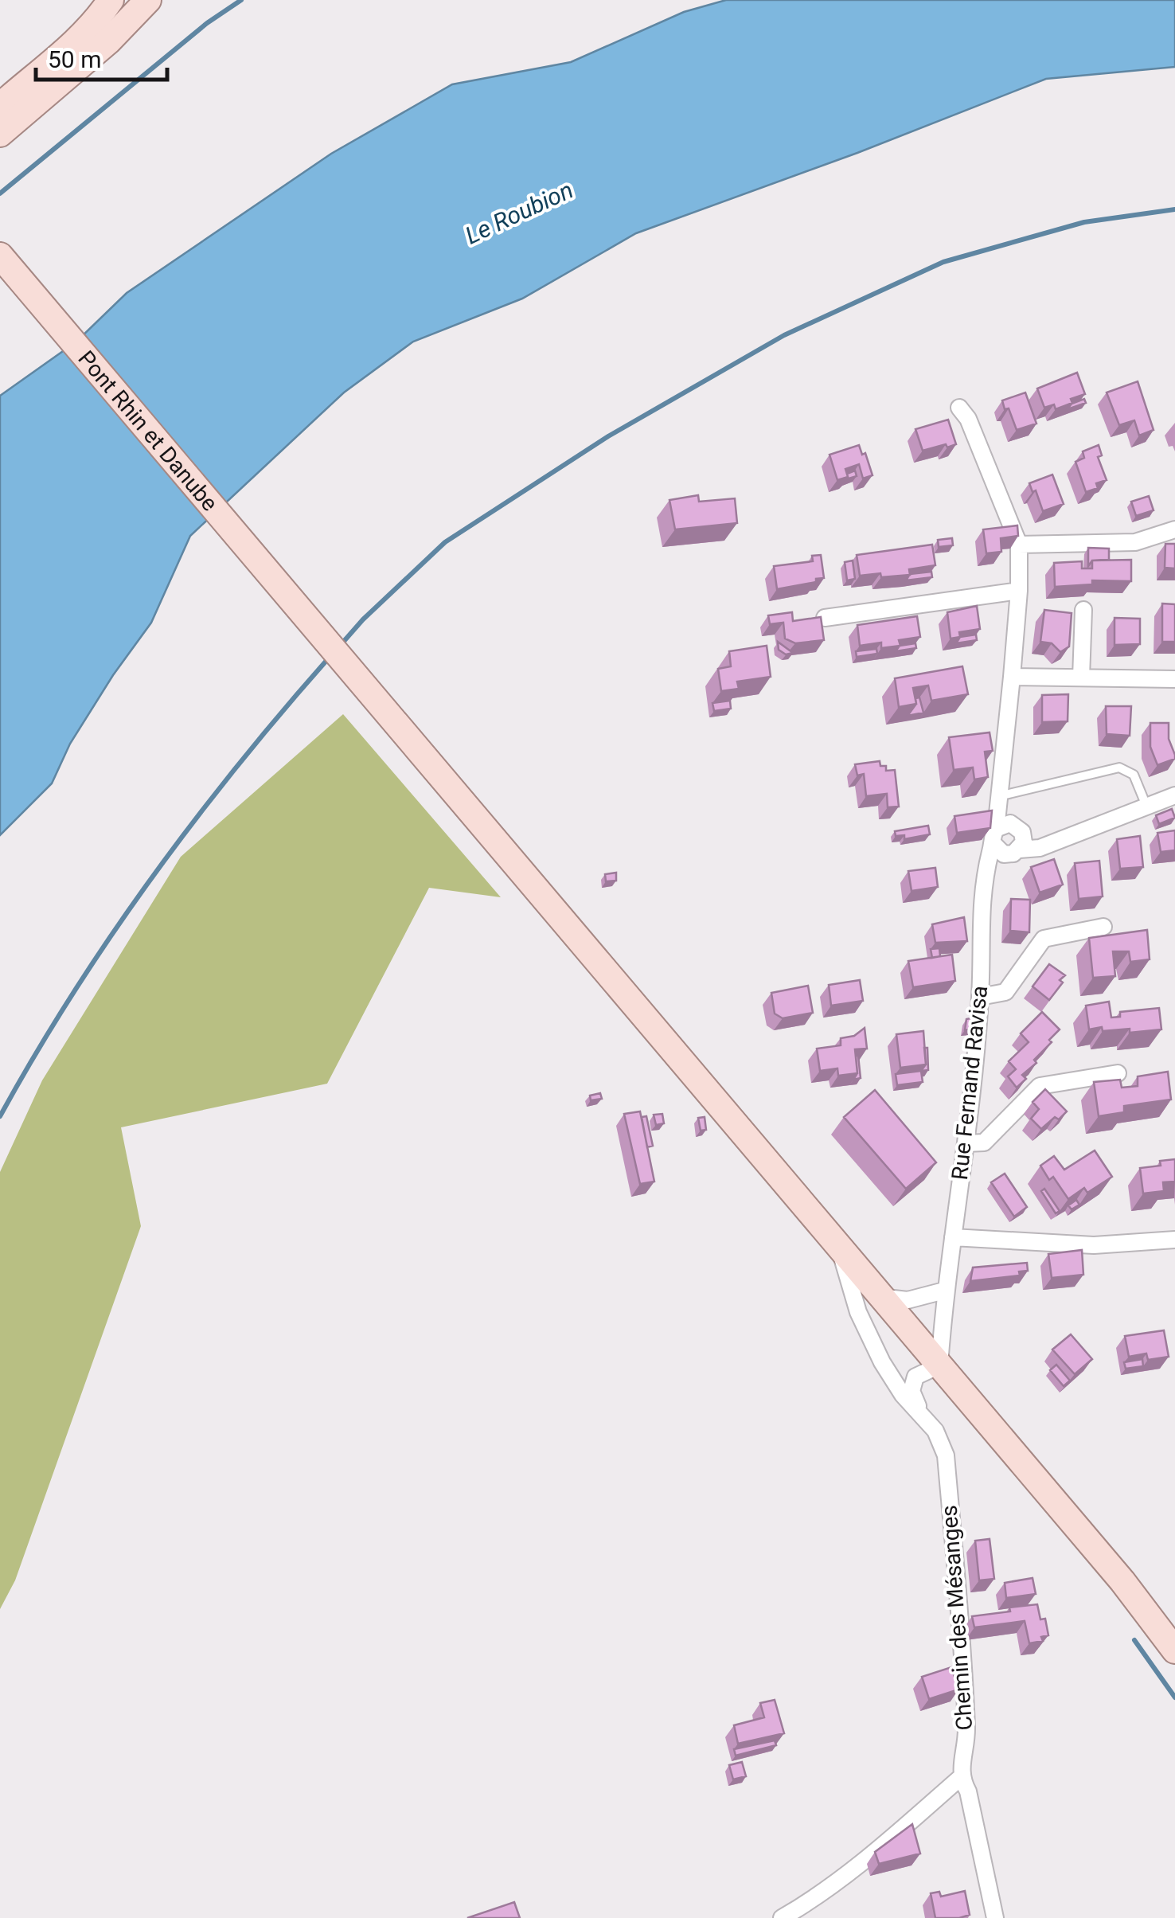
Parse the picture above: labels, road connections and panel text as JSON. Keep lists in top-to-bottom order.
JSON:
{
  "streets": {
    "main road": ["Pont Rhin et Danube"],
    "street": ["Rue Fernand Ravisa", "Chemin des Mésanges"]
  },
  "crossings": [
    ["Pont Rhin et Danube", "Rue Fernand Ravisa"],
    ["Pont Rhin et Danube", "Chemin des Mésanges"],
    ["Rue Fernand Ravisa", "Chemin des Mésanges"]
  ],
  "water": ["Le Roubion"],
  "scale_bar": "50 m"
}
